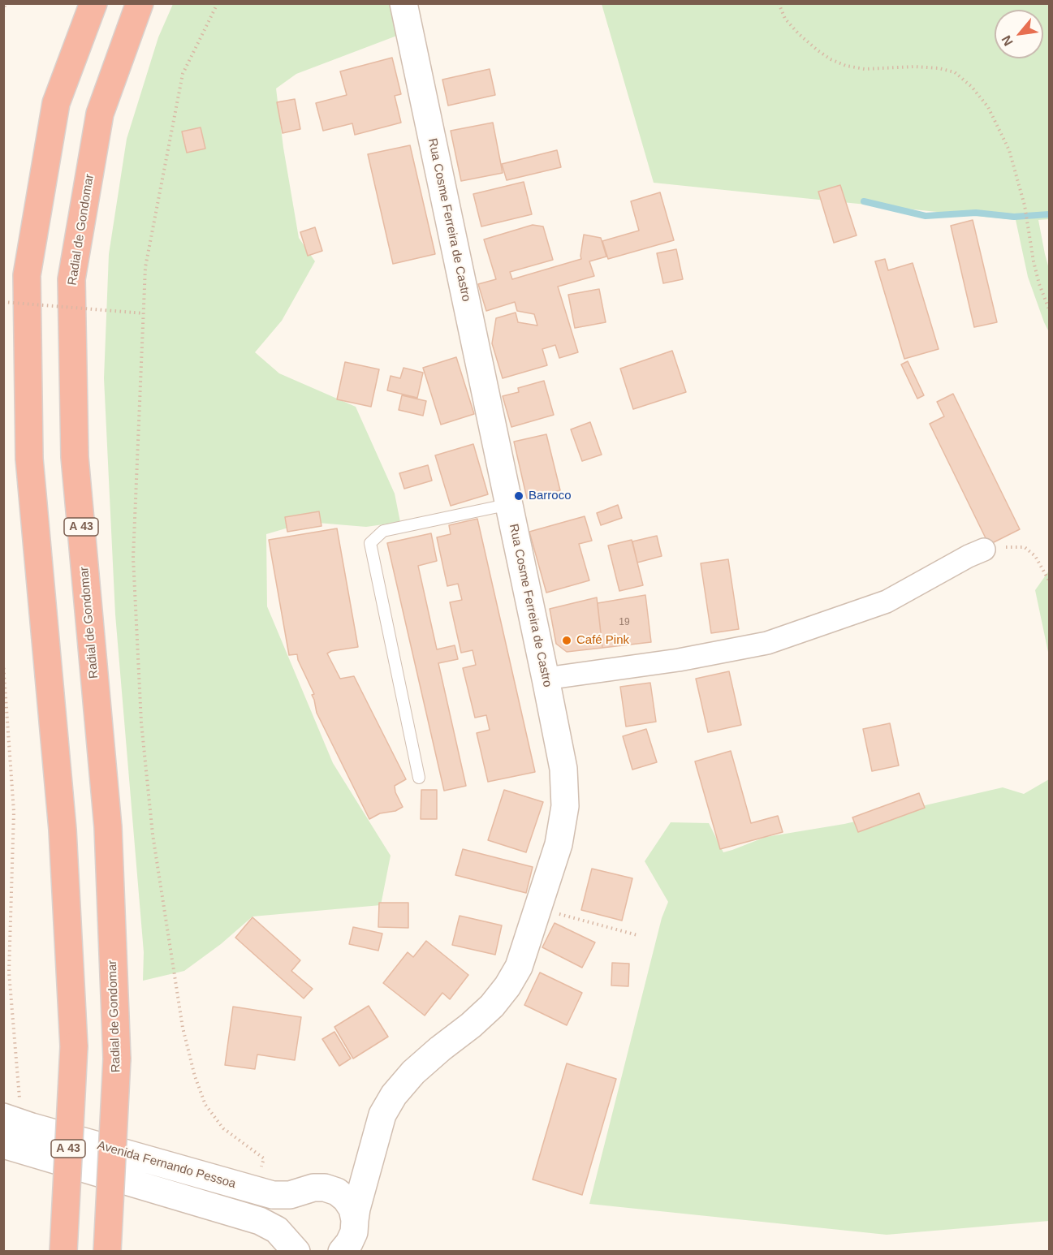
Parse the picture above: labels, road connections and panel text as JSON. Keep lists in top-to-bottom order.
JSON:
{
  "streets": {
    "highway": ["Radial de Gondomar", "A 43"],
    "street": ["Rua Cosme Ferreira de Castro", "Avenida Fernando Pessoa"]
  },
  "crossings": [
    ["Rua Cosme Ferreira de Castro", "Avenida Fernando Pessoa"]
  ],
  "places": ["Barroco", "Café Pink"],
  "house_numbers": ["19"],
  "north": "bottom left"
}
